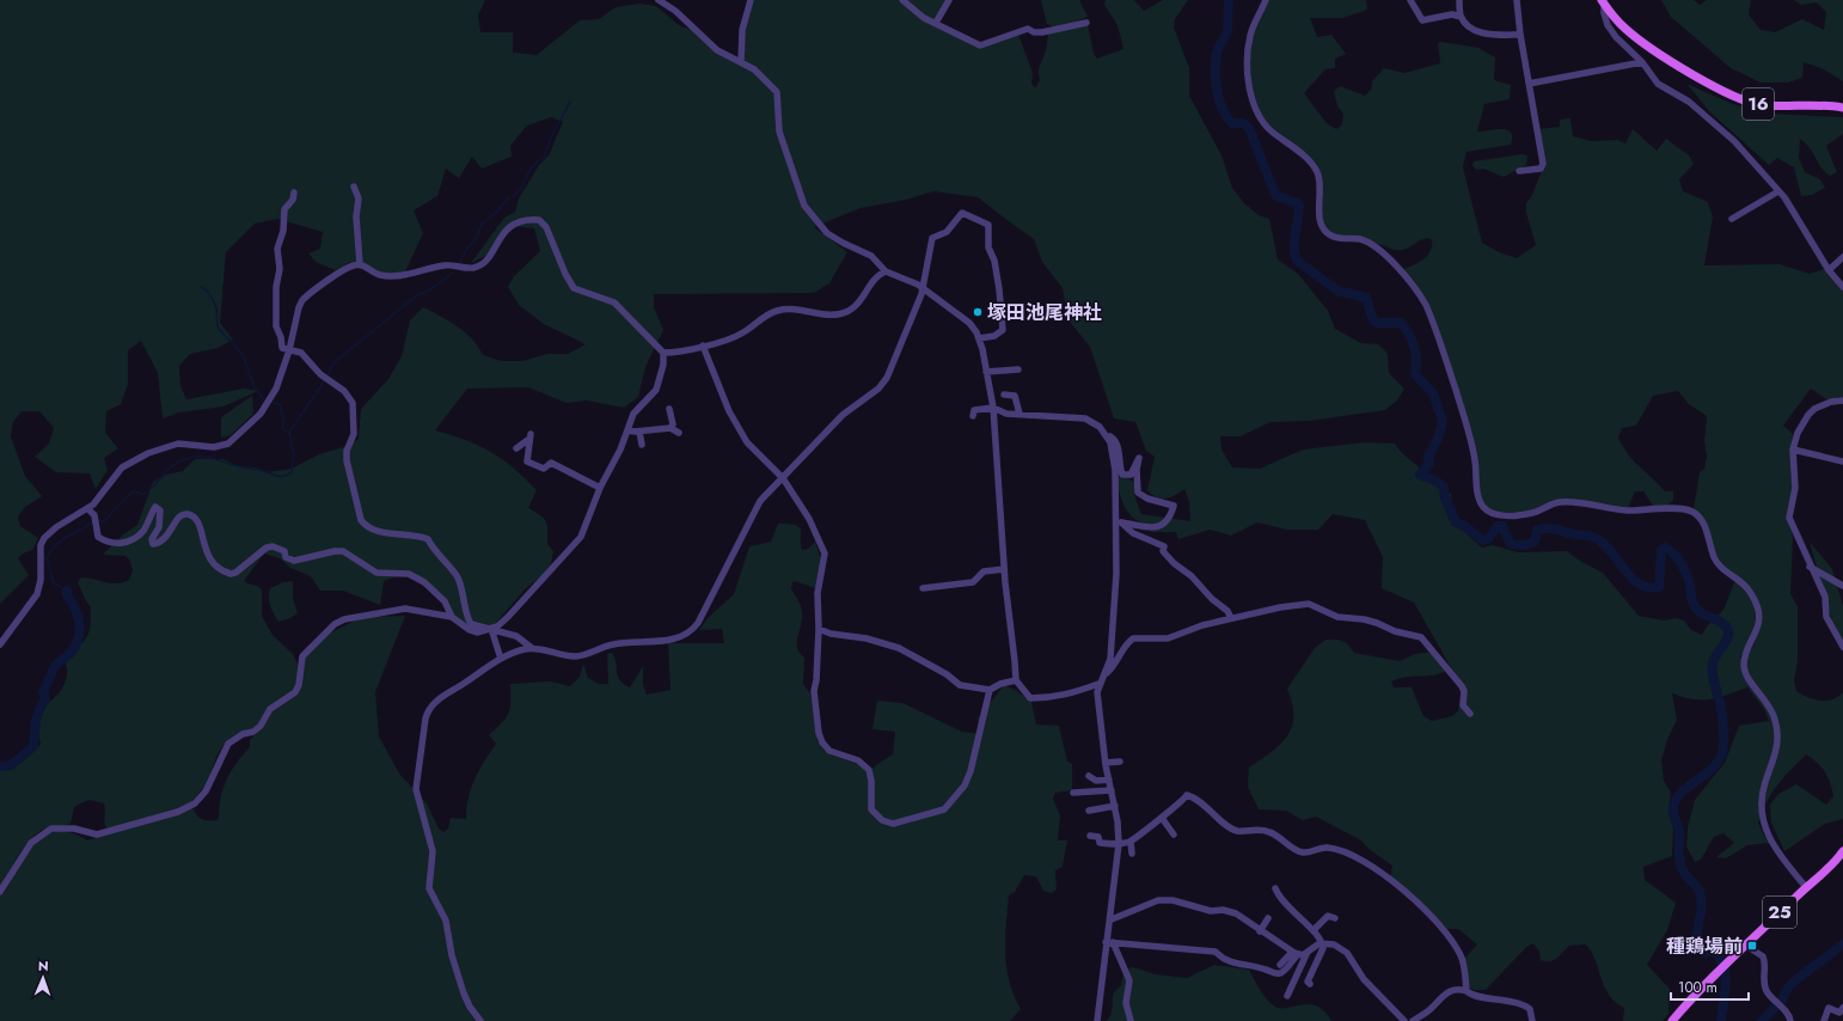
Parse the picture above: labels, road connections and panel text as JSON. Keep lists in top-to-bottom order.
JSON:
{
  "streets": {
    "main road": ["16", "25"]
  },
  "places": {
    "other": ["塚田池尾神社"],
    "transit": ["種鶏場前"]
  },
  "scale_bar": "100 m",
  "north": "top"
}
